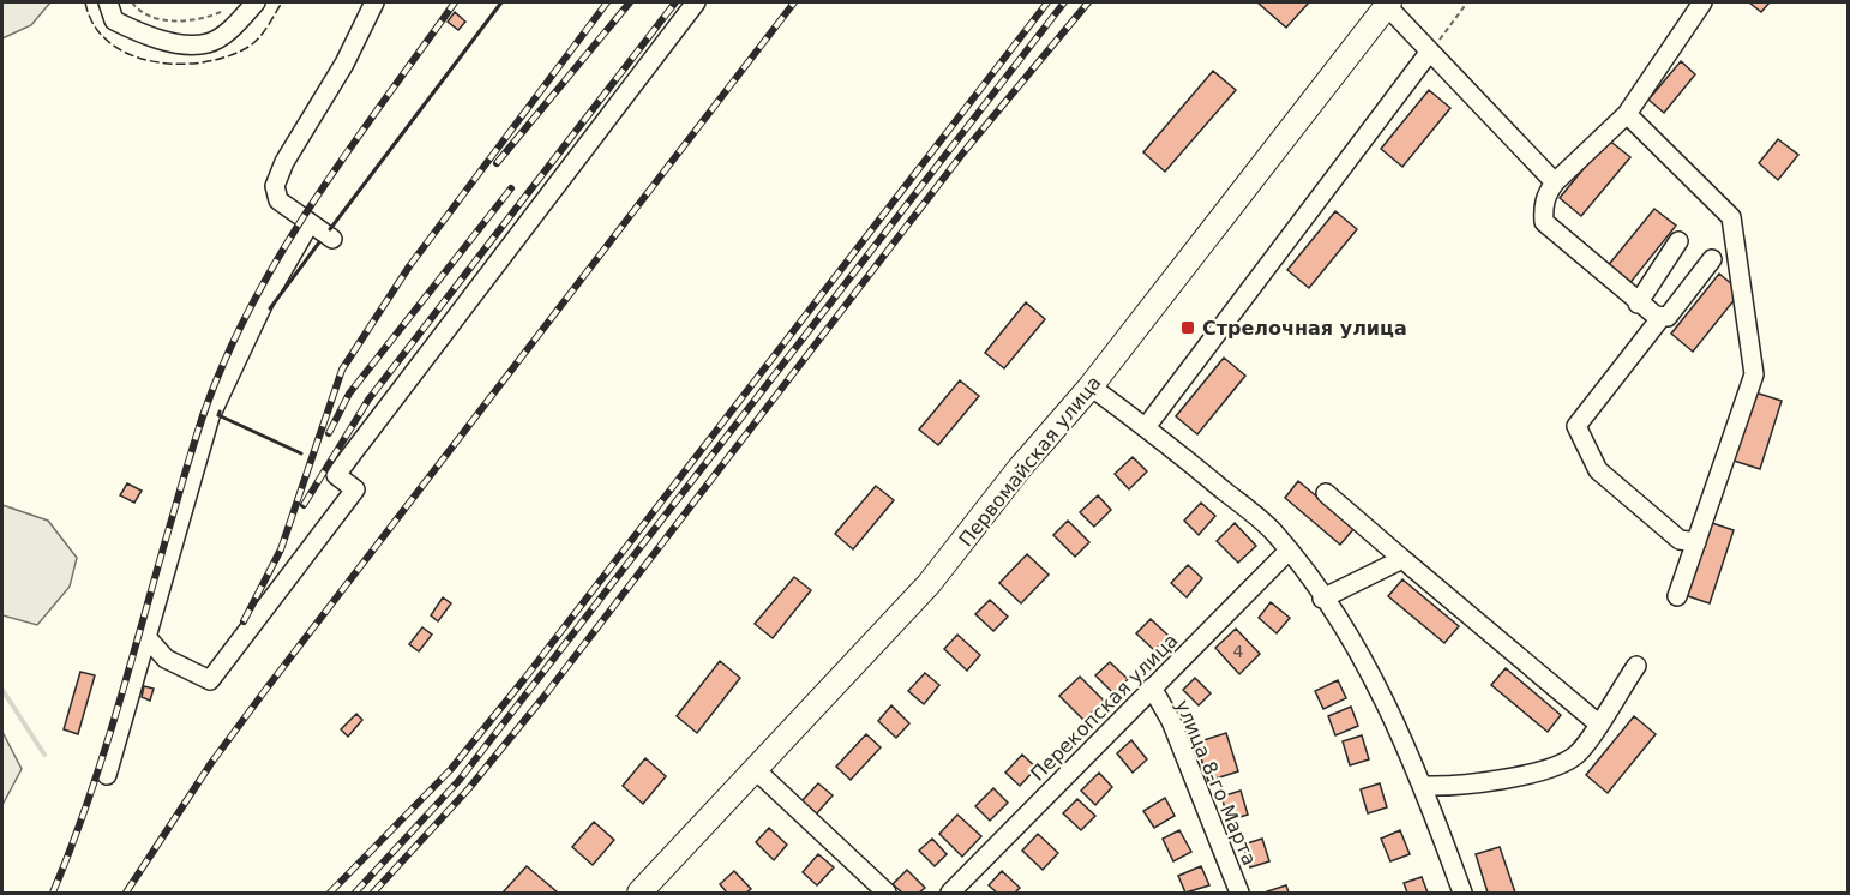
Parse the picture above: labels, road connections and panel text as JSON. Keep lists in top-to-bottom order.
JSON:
{
  "streets": {
    "main road": ["Первомайская улица"],
    "street": ["Перекопская улица", "улица 8-го Марта"]
  },
  "crossings": [
    ["Перекопская улица", "улица 8-го Марта"]
  ],
  "places": {
    "transit": ["Стрелочная улица"]
  },
  "house_numbers": ["4"]
}
